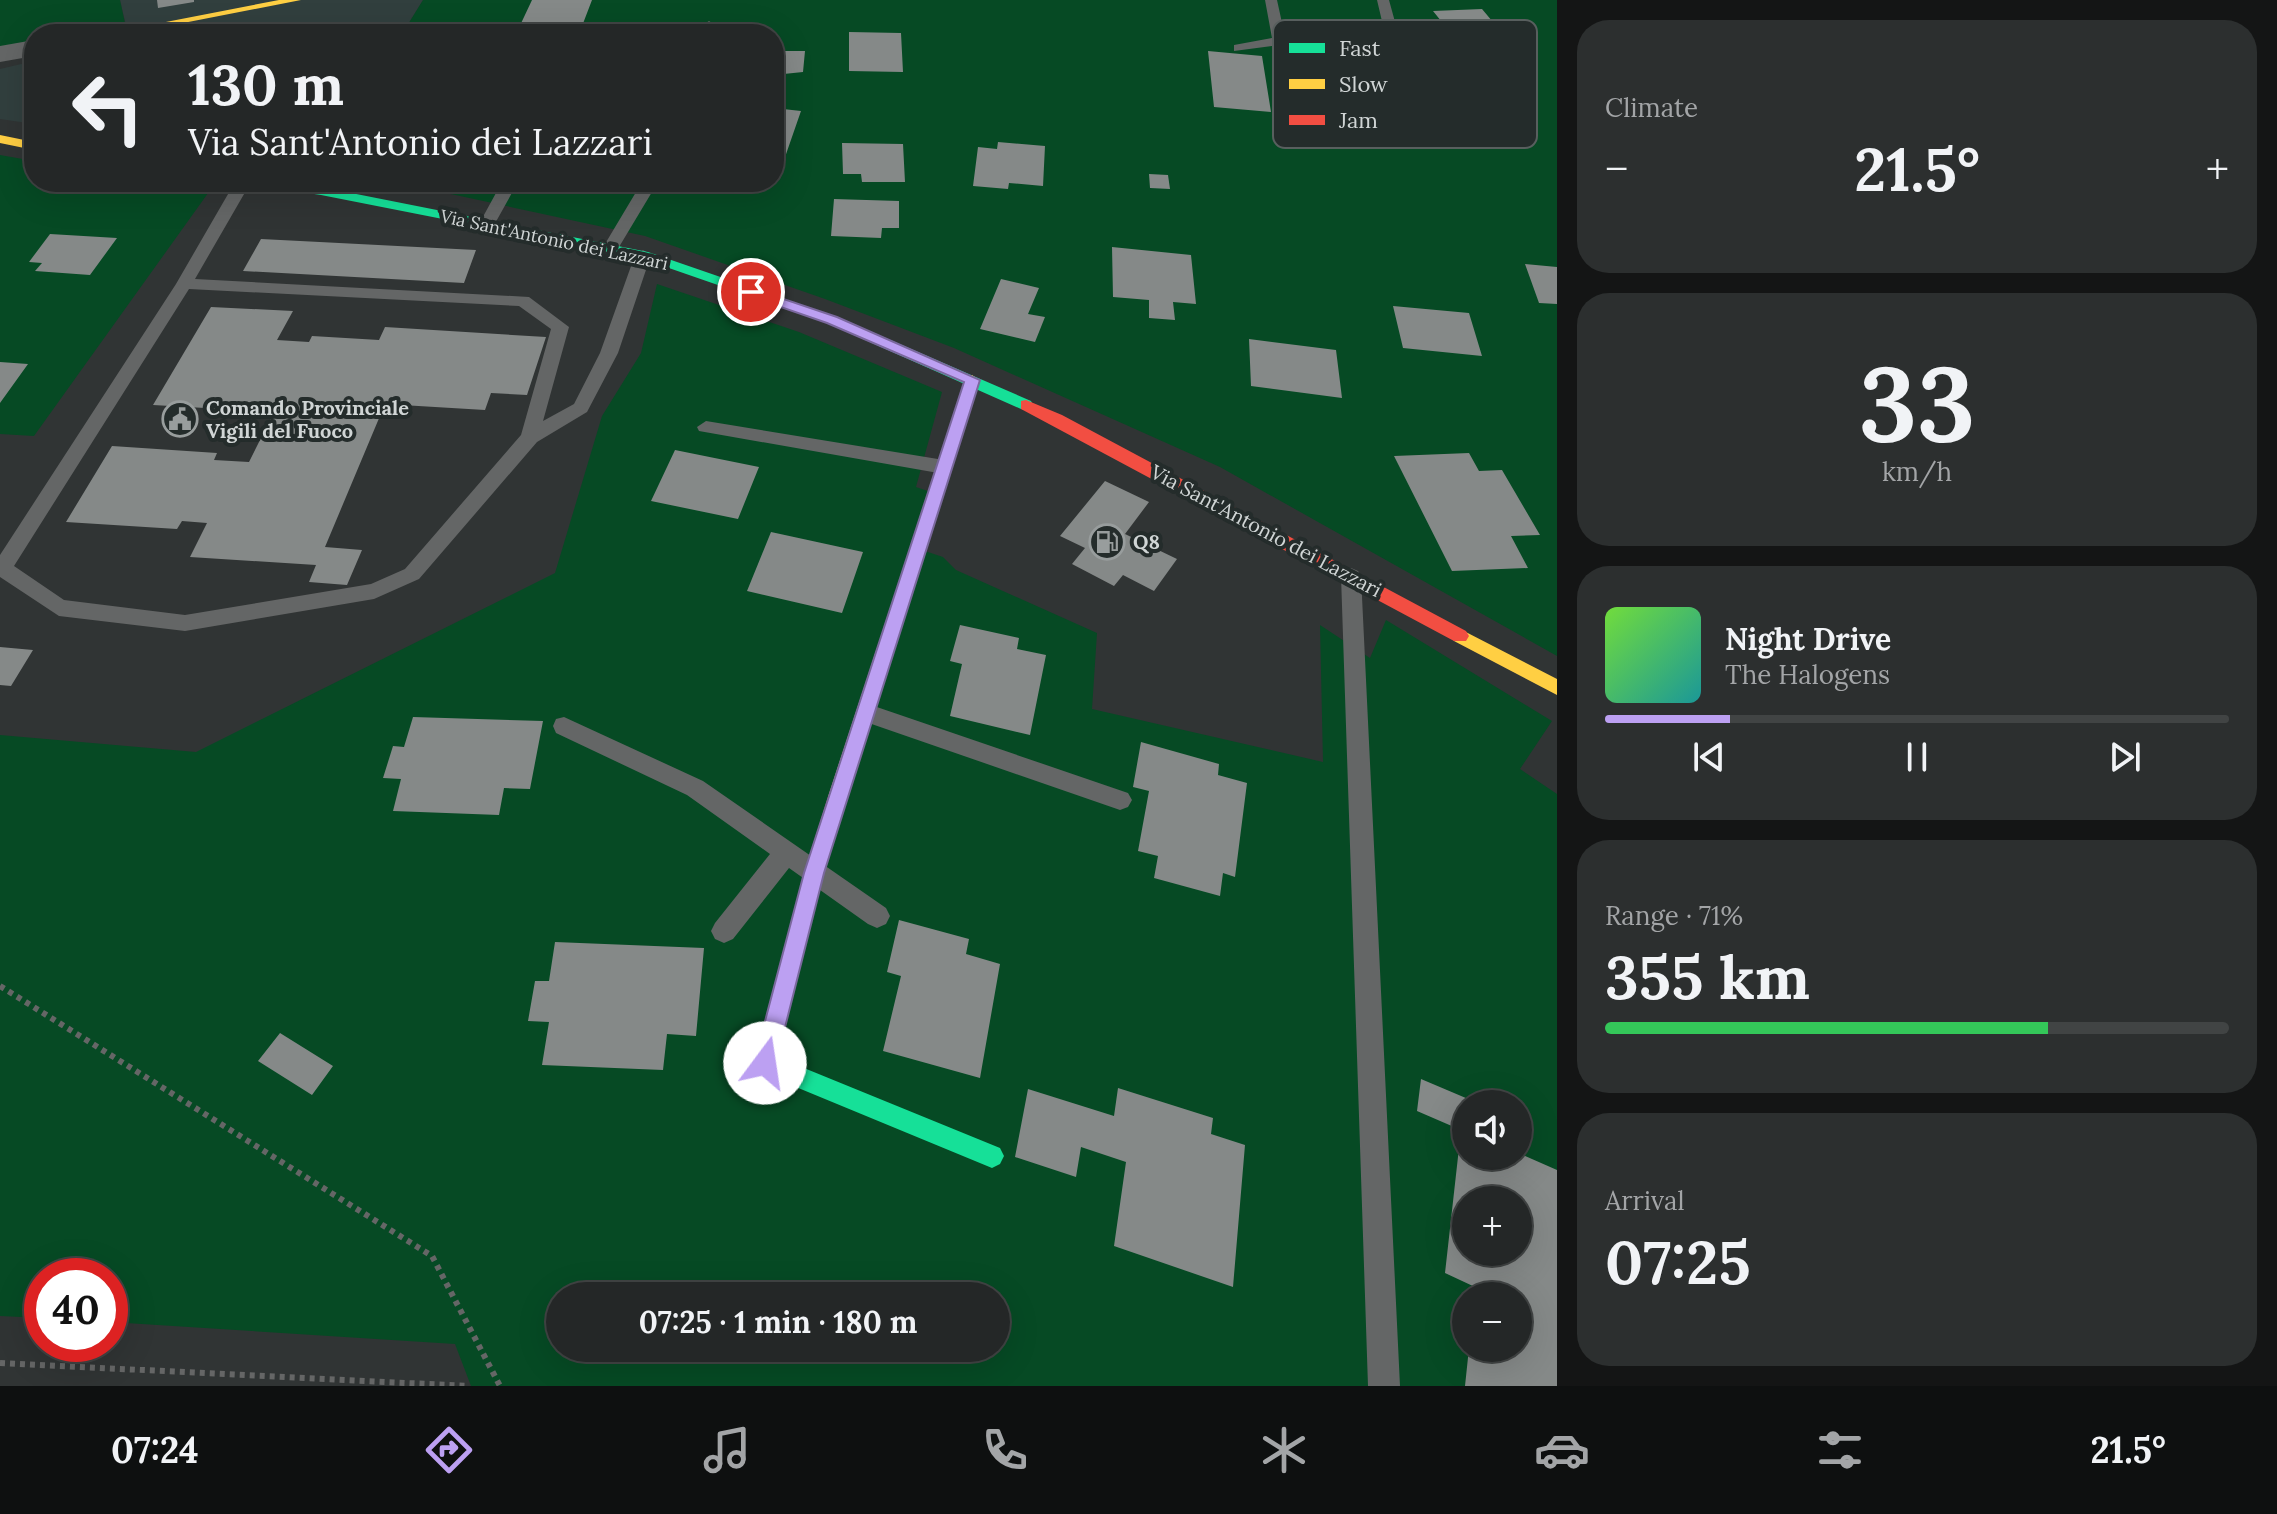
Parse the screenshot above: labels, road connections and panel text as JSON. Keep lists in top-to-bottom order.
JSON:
{
  "streets": {
    "street": ["Via Sant'Antonio dei Lazzari"]
  },
  "places": {
    "public building": ["Comando Provinciale Vigili del Fuoco"],
    "fuel station": ["Q8"]
  },
  "legend": ["Fast", "Slow", "Jam"],
  "page": {
    "tile": [
      "Climate",
      ["33", "km/h"],
      ["Range · 71%", "355 km"],
      ["Arrival", "07:25"]
    ],
    "turn": ["130 m", "Via Sant'Antonio dei Lazzari"],
    "heat": ["−", "21.5°", "+"],
    "song": ["Night Drive", "The Halogens"],
    "map_buttons": ["+", "−"],
    "limit": "40",
    "trip": "07:25 · 1 min · 180 m",
    "tabs": ["07:24", "21.5°"]
  }
}
